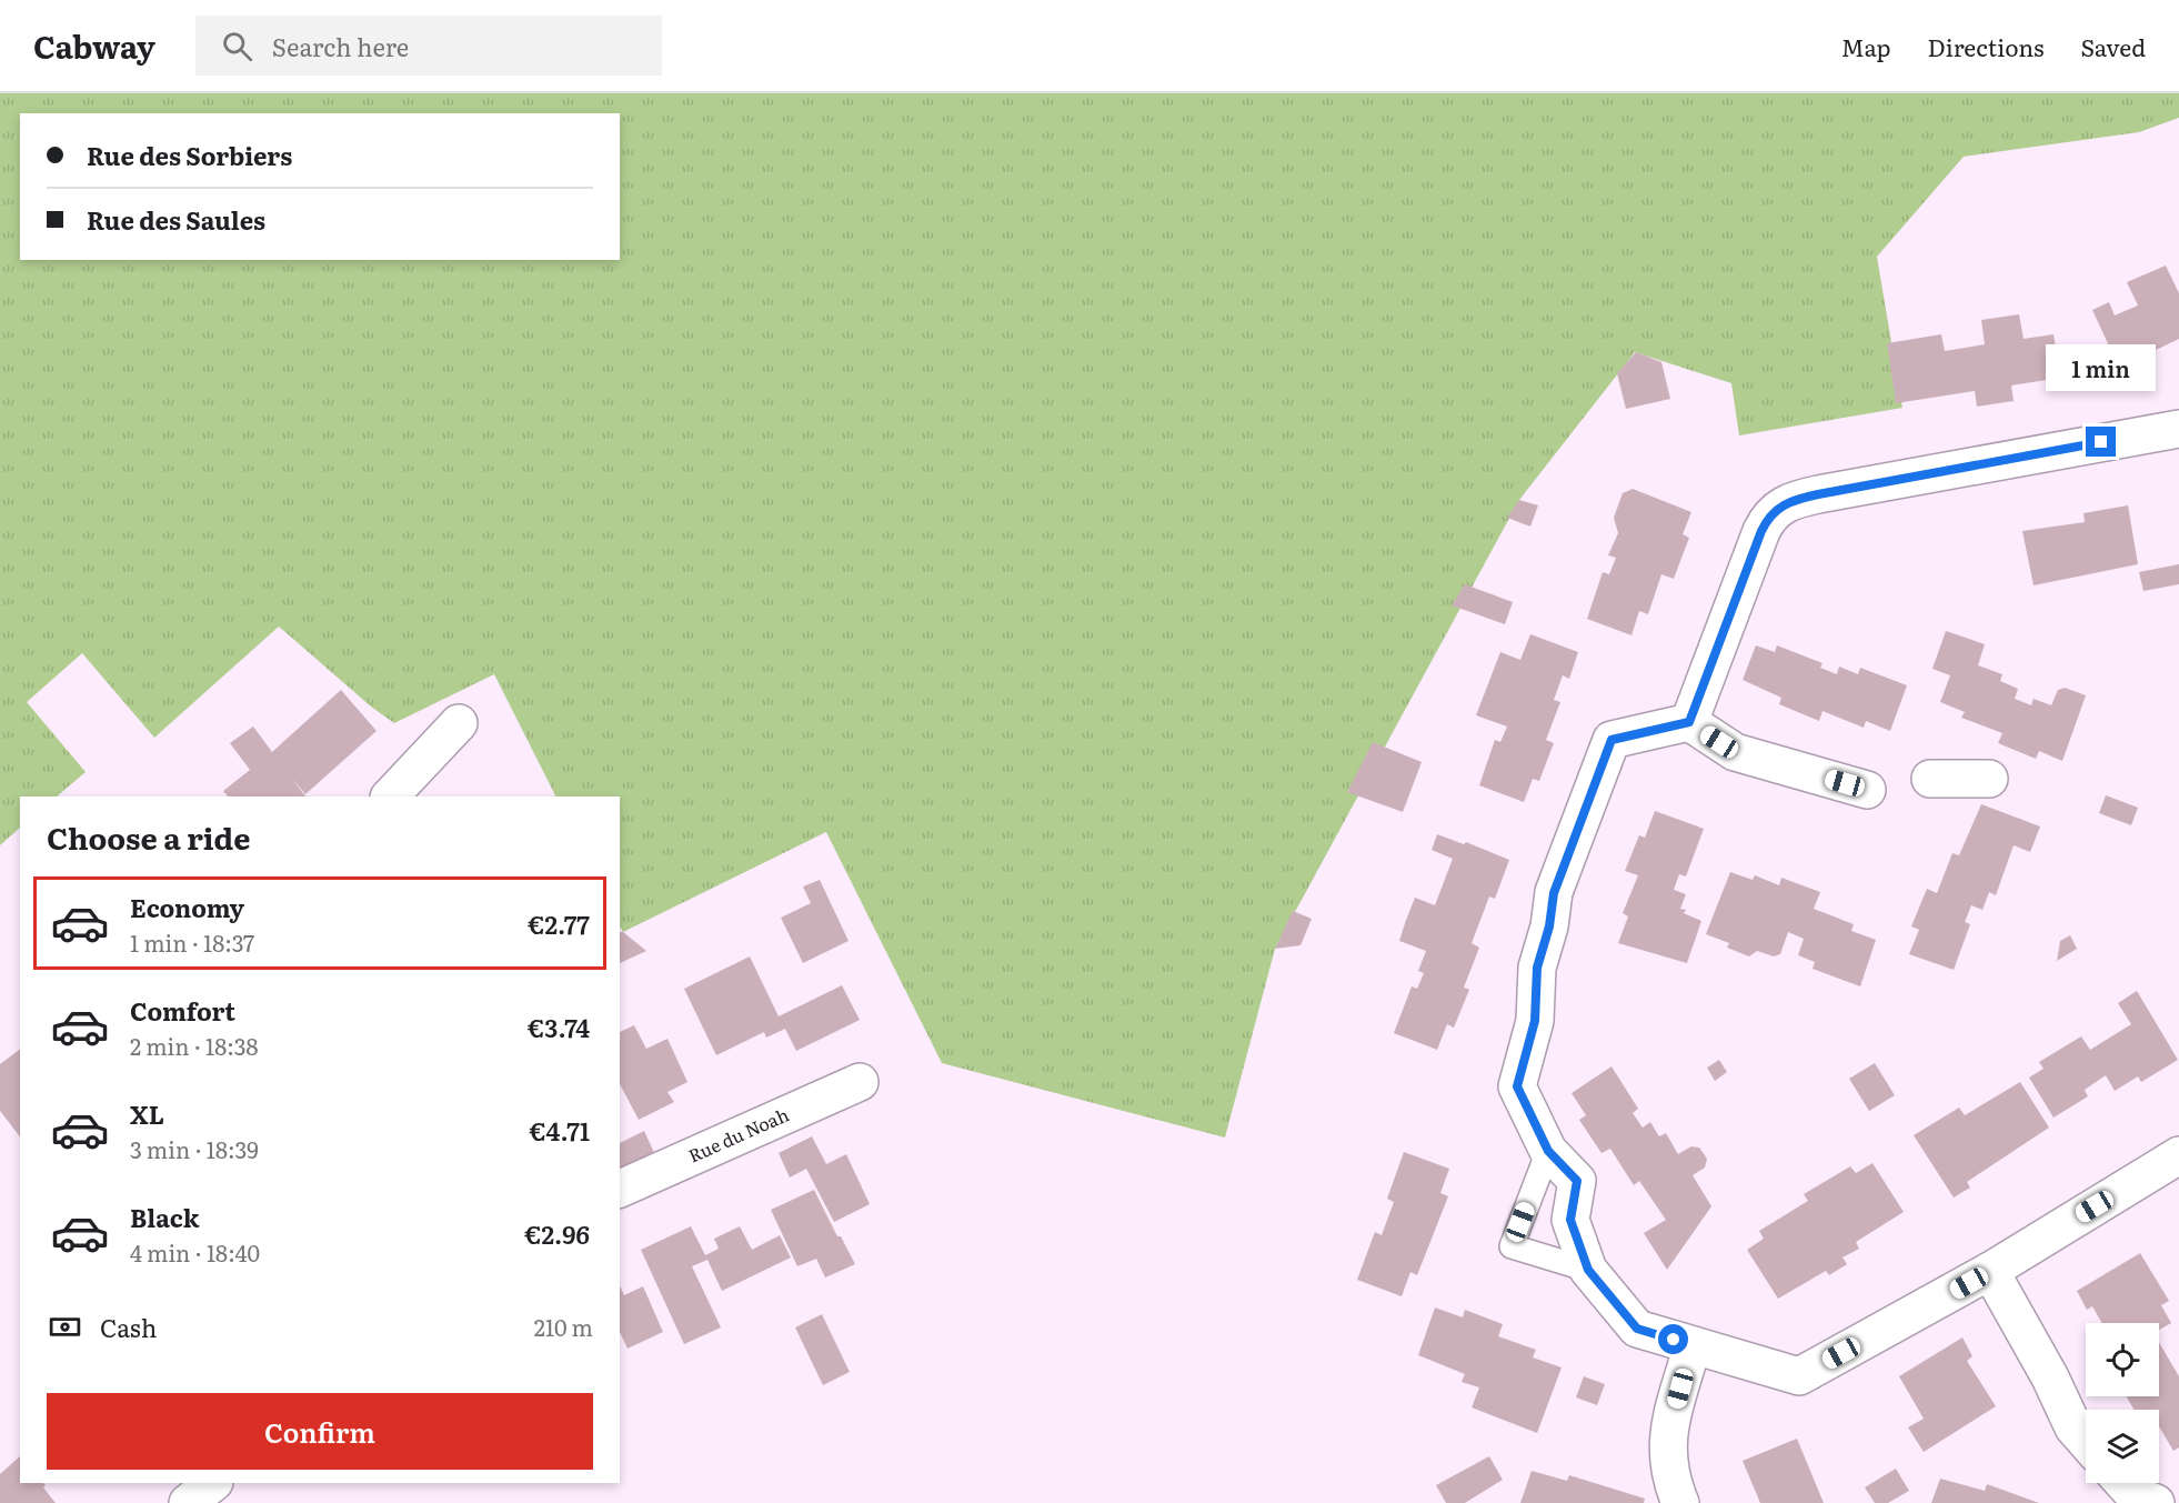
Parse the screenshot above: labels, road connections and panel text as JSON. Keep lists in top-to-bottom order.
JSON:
{
  "streets": {
    "street": ["Rue du Noah"]
  },
  "page": {
    "header": "Cabway",
    "search": "Search here",
    "nav": ["Map", "Directions", "Saved"],
    "banner": ["Rue des Sorbiers", "Rue des Saules"],
    "bubble": "1 min",
    "heading": "Choose a ride",
    "list": [
      {
        "name": "Economy",
        "note": "1 min · 18:37",
        "value": "€2.77"
      },
      {
        "name": "Comfort",
        "note": "2 min · 18:38",
        "value": "€3.74"
      },
      {
        "name": "XL",
        "note": "3 min · 18:39",
        "value": "€4.71"
      },
      {
        "name": "Black",
        "note": "4 min · 18:40",
        "value": "€2.96"
      }
    ],
    "pay": ["Cash", "210 m"],
    "buttons": "Confirm"
  }
}
